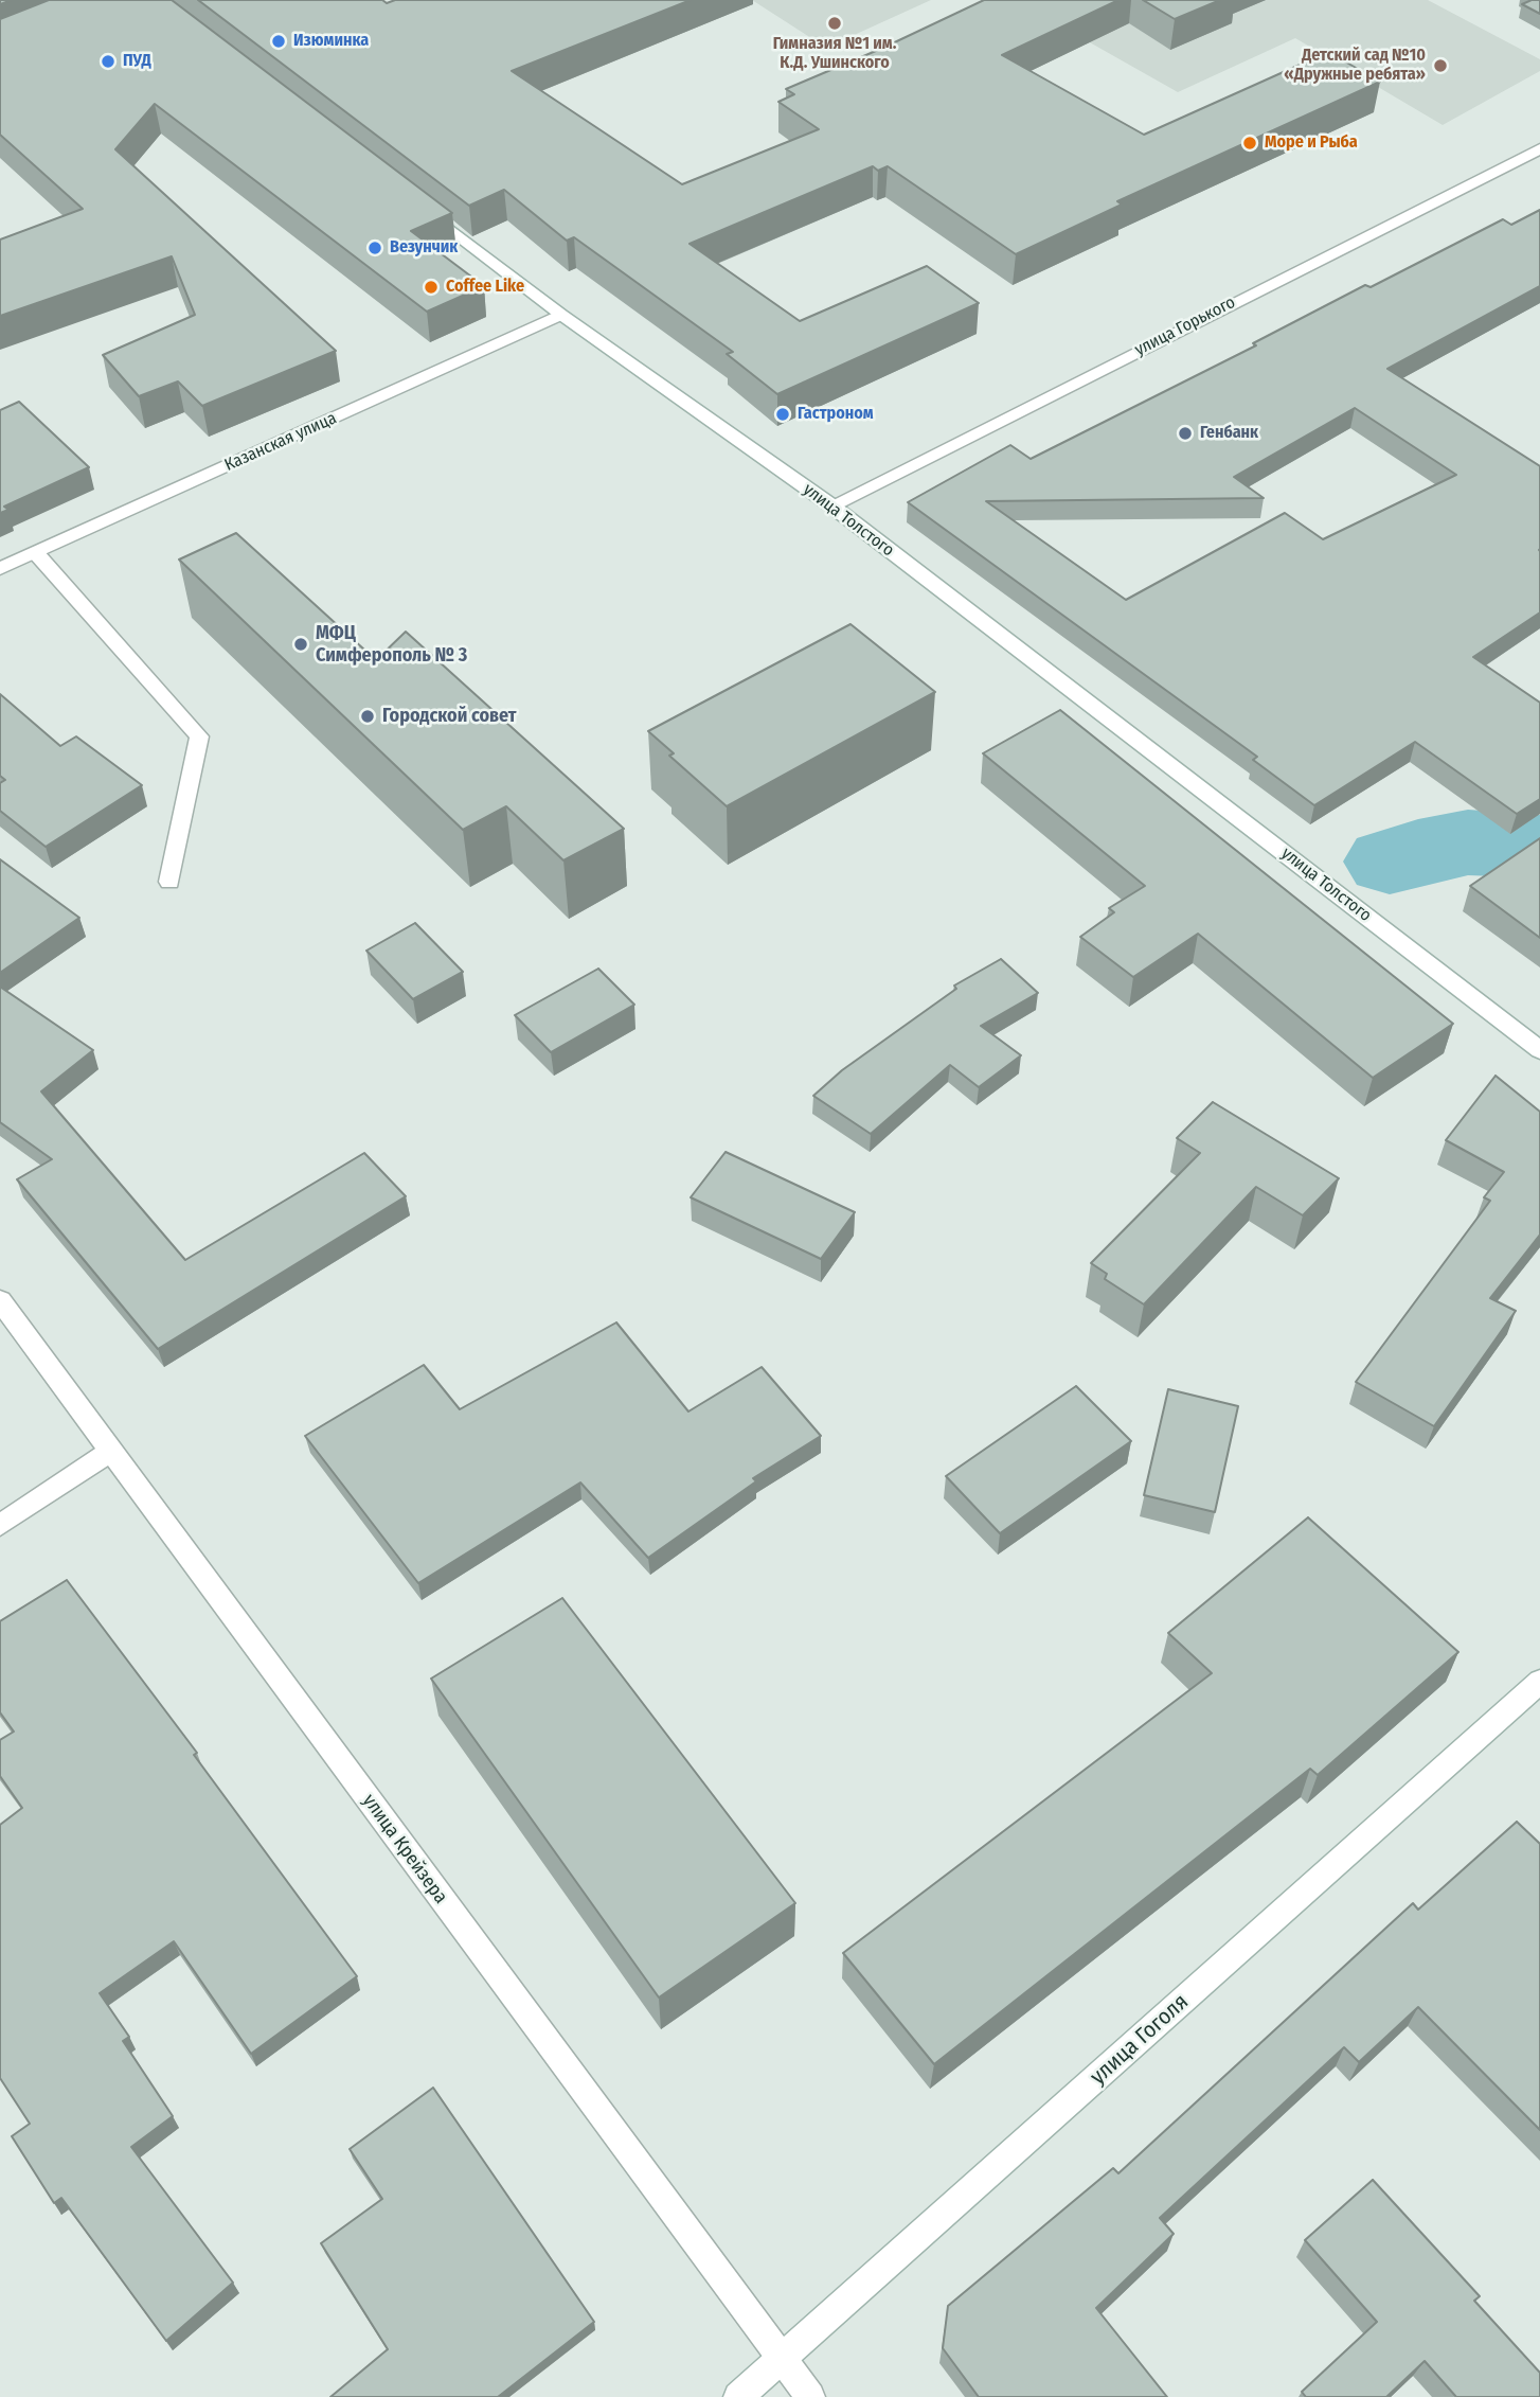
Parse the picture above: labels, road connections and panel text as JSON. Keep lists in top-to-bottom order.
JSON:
{
  "streets": {
    "street": [
      "улица Горького",
      "Казанская улица",
      "улица Толстого",
      "улица Крейзера",
      "улица Гоголя"
    ]
  },
  "crossings": [
    ["улица Горького", "улица Толстого"],
    ["Казанская улица", "улица Толстого"],
    ["улица Крейзера", "улица Гоголя"]
  ],
  "places": [
    "Гимназия №1 им. К.Д. Ушинского",
    "Изюминка",
    "ПУД",
    "Детский сад №10 «Дружные ребята»",
    "Море и Рыба",
    "Везунчик",
    "Coffee Like",
    "Гастроном",
    "Генбанк",
    "МФЦ Симферополь № 3",
    "Городской совет"
  ]
}
